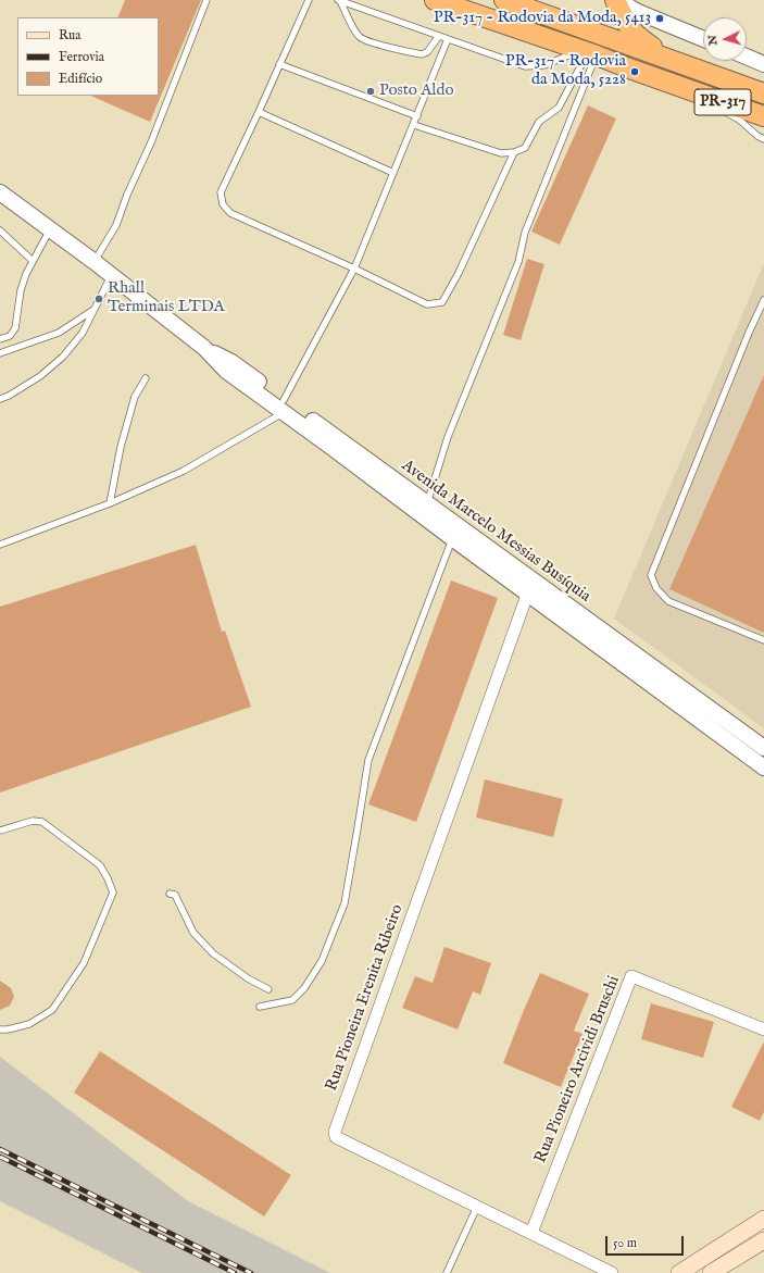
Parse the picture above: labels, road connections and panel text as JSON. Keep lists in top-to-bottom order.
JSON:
{
  "streets": {
    "highway": ["PR-317"],
    "street": ["Avenida Marcelo Messias Busíquia", "Rua Pioneira Erenita Ribeiro", "Rua Pioneiro Arcividi Bruschi"]
  },
  "crossings": [
    ["Avenida Marcelo Messias Busíquia", "Rua Pioneira Erenita Ribeiro"],
    ["Rua Pioneira Erenita Ribeiro", "Rua Pioneiro Arcividi Bruschi"]
  ],
  "places": [
    "PR-317 - Rodovia da Moda, 5413",
    "PR-317 - Rodovia da Moda, 5228",
    "Posto Aldo",
    "Rhall Terminais LTDA"
  ],
  "legend": ["Rua", "Ferrovia", "Edifício"],
  "scale_bar": "50 m",
  "north": "left"
}
